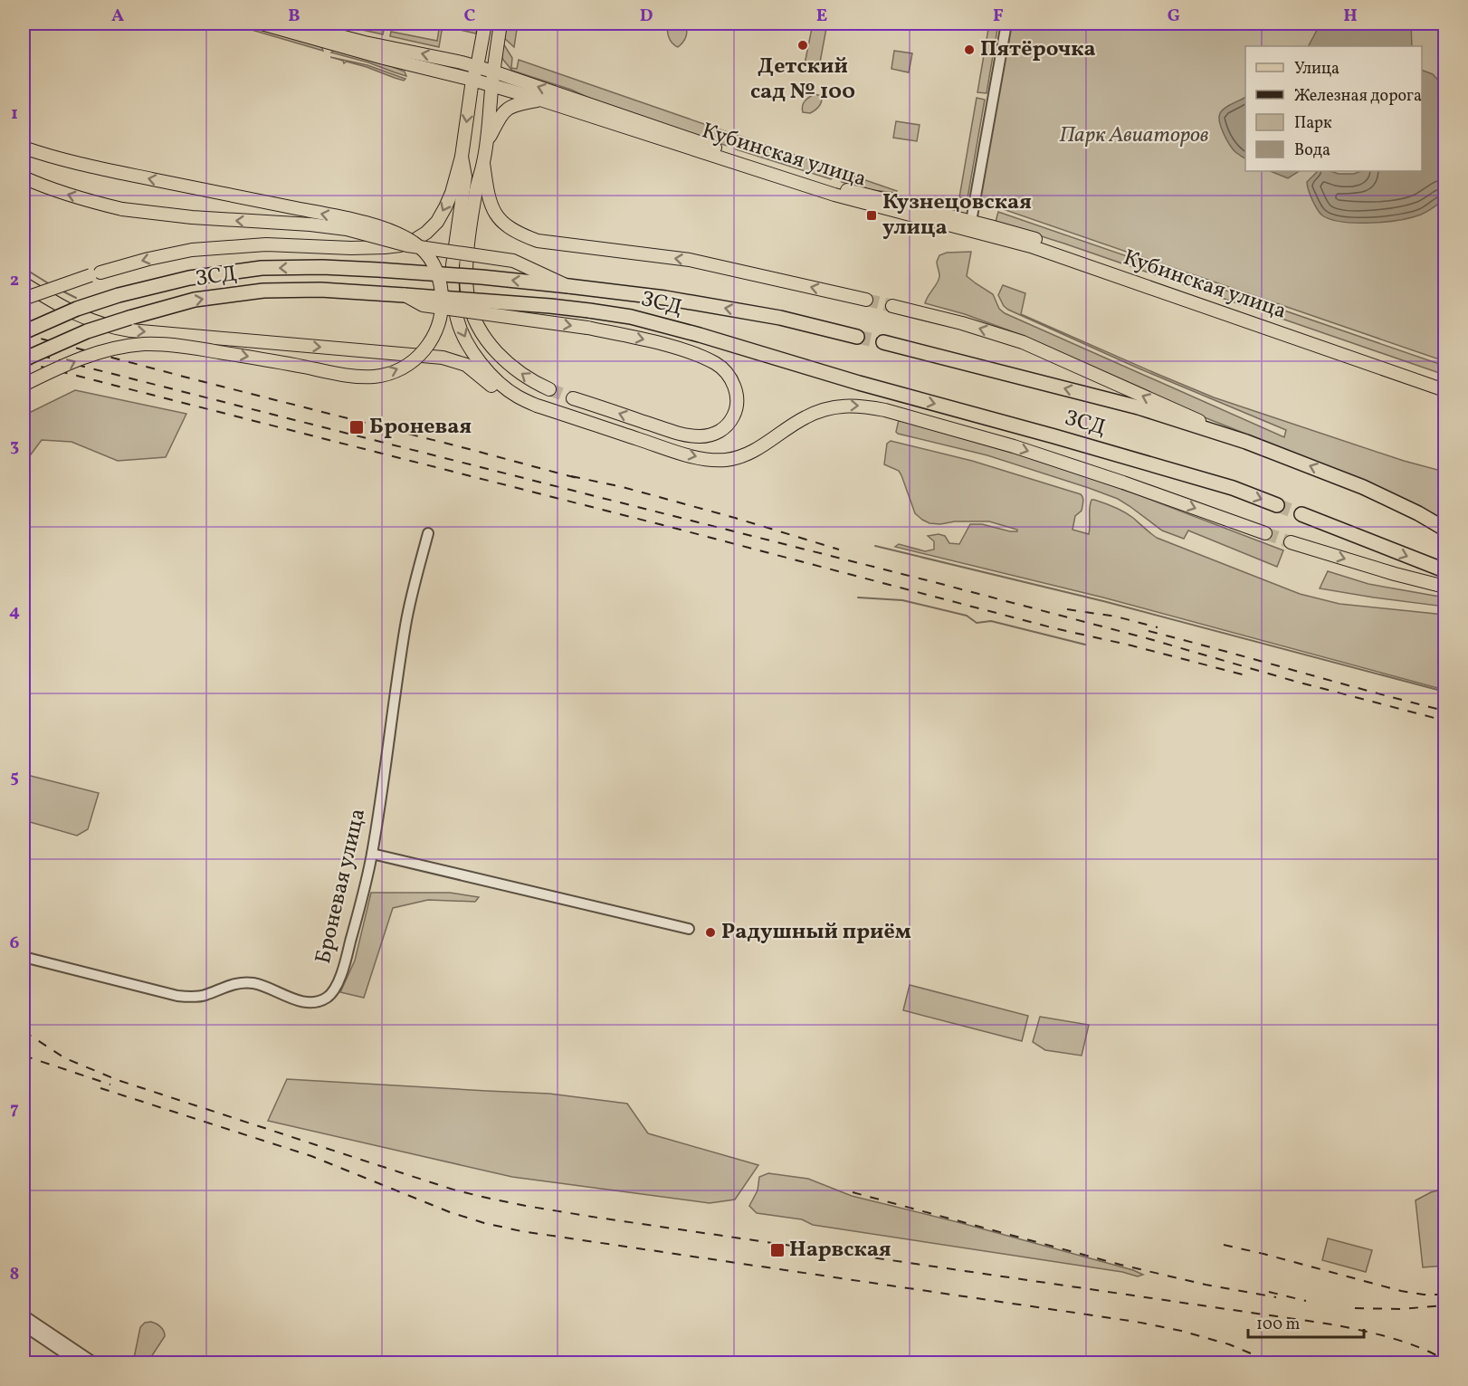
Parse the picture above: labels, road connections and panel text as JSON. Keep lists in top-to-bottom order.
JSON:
{
  "streets": {
    "highway": ["ЗСД"],
    "main road": ["Кубинская улица"],
    "street": ["Броневая улица"]
  },
  "parks": ["Парк Авиаторов"],
  "places": {
    "other": ["Детский сад № 100", "Пятёрочка", "Радушный приём"],
    "transit": ["Кузнецовская улица", "Броневая", "Нарвская"]
  },
  "legend": [
    "Улица",
    "Железная дорога",
    "Парк",
    "Вода"
  ],
  "scale_bar": "100 m",
  "grid": {
    "columns": [
      "A",
      "B",
      "C",
      "D",
      "E",
      "F",
      "G",
      "H"
    ],
    "rows": [
      "1",
      "2",
      "3",
      "4",
      "5",
      "6",
      "7",
      "8"
    ]
  }
}
